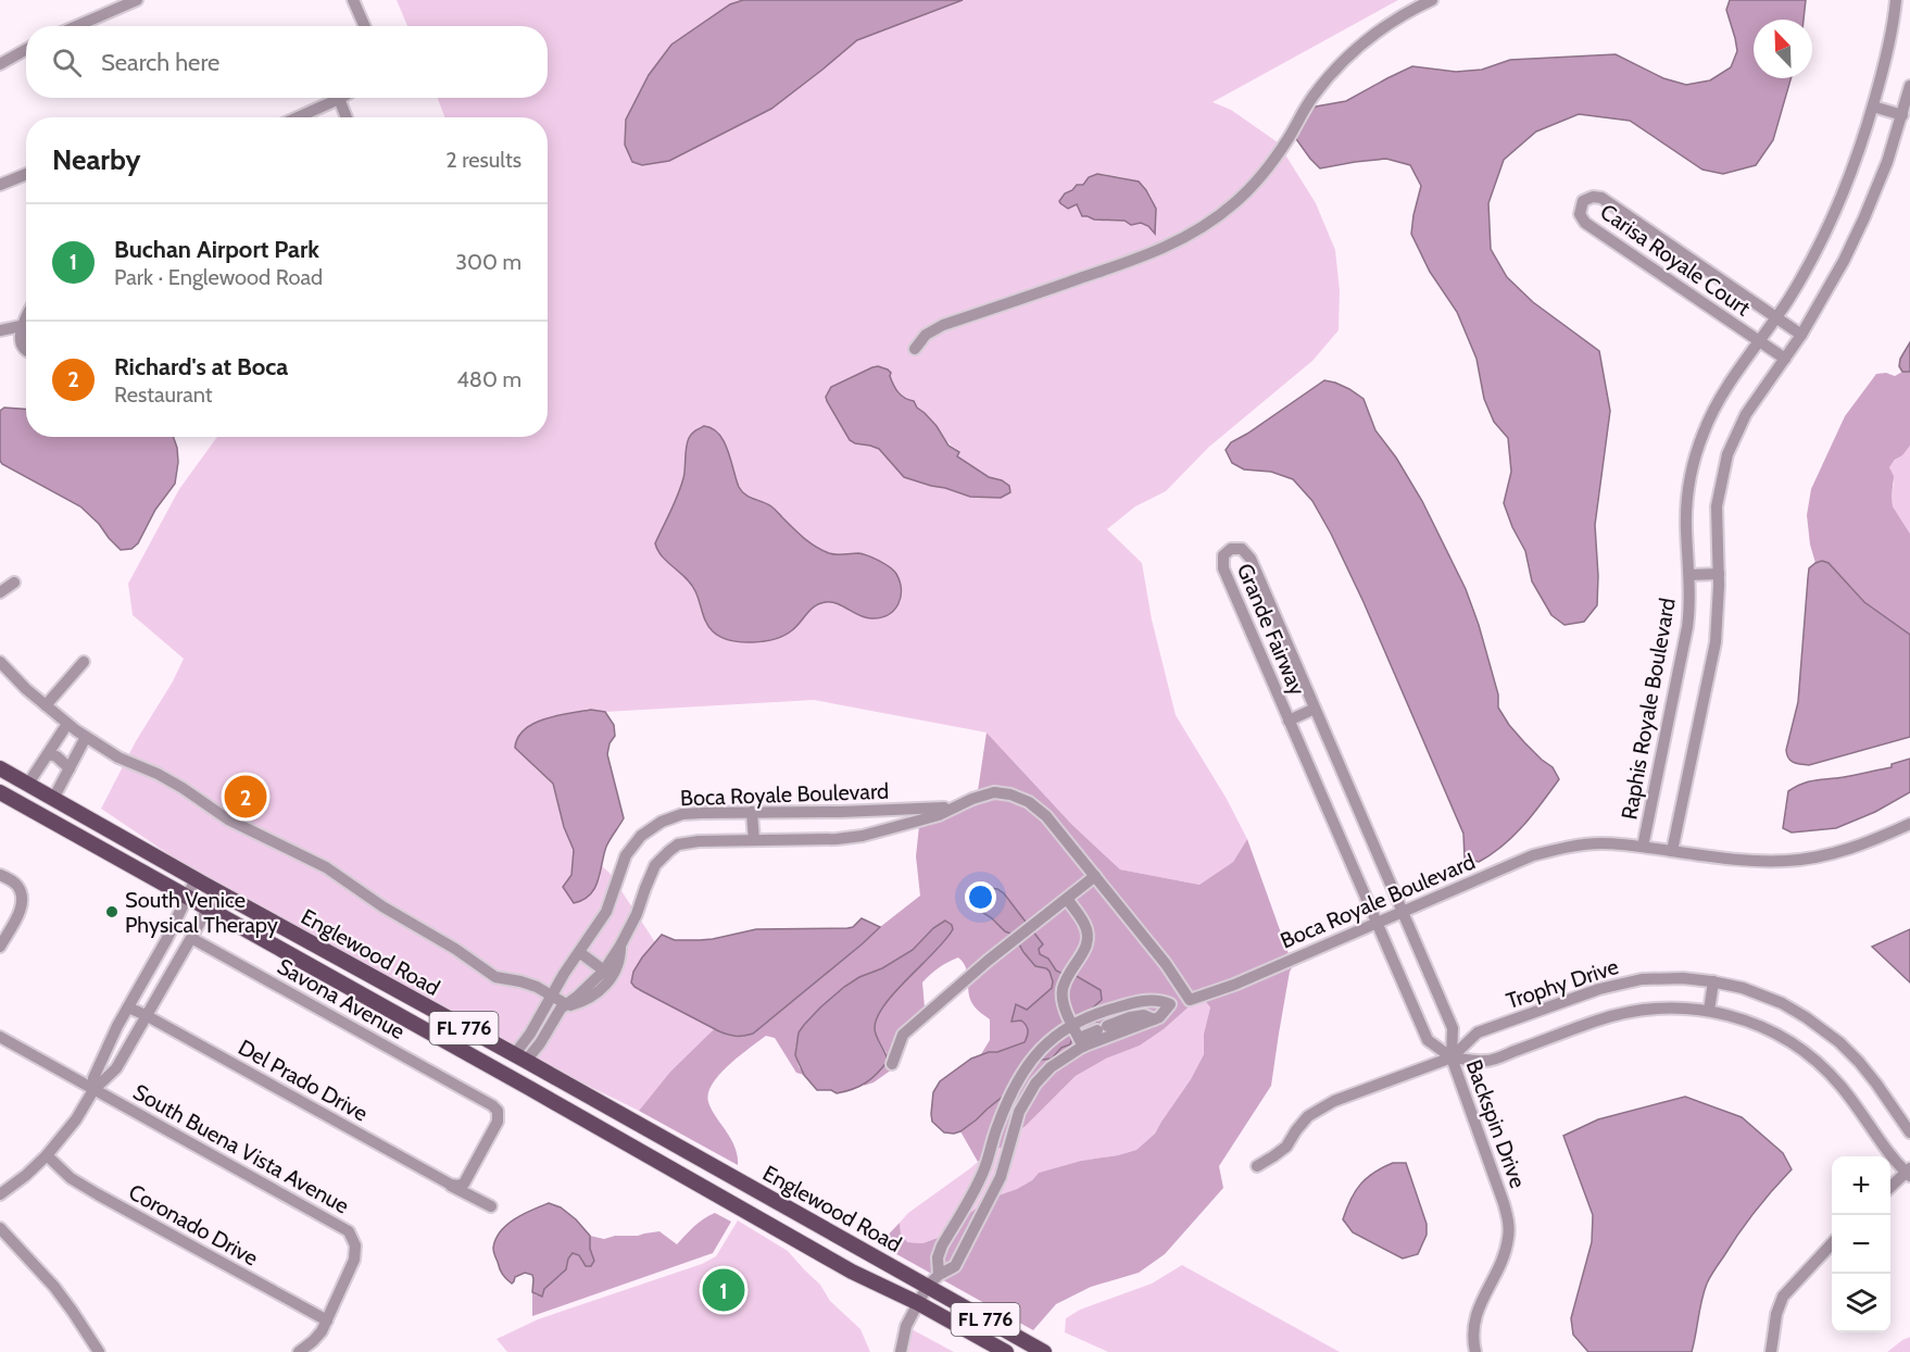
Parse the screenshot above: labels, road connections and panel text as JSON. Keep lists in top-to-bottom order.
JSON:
{
  "streets": {
    "main road": ["Englewood Road", "FL 776"],
    "street": [
      "Carisa Royale Court",
      "Grande Fairway",
      "Raphis Royale Boulevard",
      "Boca Royale Boulevard",
      "Trophy Drive",
      "Savona Avenue",
      "Del Prado Drive",
      "Backspin Drive",
      "South Buena Vista Avenue",
      "Coronado Drive"
    ]
  },
  "crossings": [
    ["Carisa Royale Court", "Raphis Royale Boulevard"],
    ["Grande Fairway", "Boca Royale Boulevard"],
    ["Grande Fairway", "Trophy Drive"],
    ["Grande Fairway", "Backspin Drive"],
    ["Raphis Royale Boulevard", "Boca Royale Boulevard"],
    ["Boca Royale Boulevard", "Englewood Road"],
    ["Boca Royale Boulevard", "Backspin Drive"],
    ["Englewood Road", "FL 776"],
    ["Trophy Drive", "Backspin Drive"],
    ["Savona Avenue", "Del Prado Drive"],
    ["South Buena Vista Avenue", "Coronado Drive"]
  ],
  "places": ["South Venice Physical Therapy"],
  "north": "top left",
  "page": {
    "search": "Search here",
    "heading": ["Nearby", "2 results"],
    "list": [
      {
        "mark": "1",
        "name": "Buchan Airport Park",
        "note": "Park · Englewood Road",
        "value": "300 m"
      },
      {
        "mark": "2",
        "name": "Richard's at Boca",
        "note": "Restaurant",
        "value": "480 m"
      }
    ],
    "pins": ["2", "1"],
    "map_buttons": ["+", "−"]
  }
}
